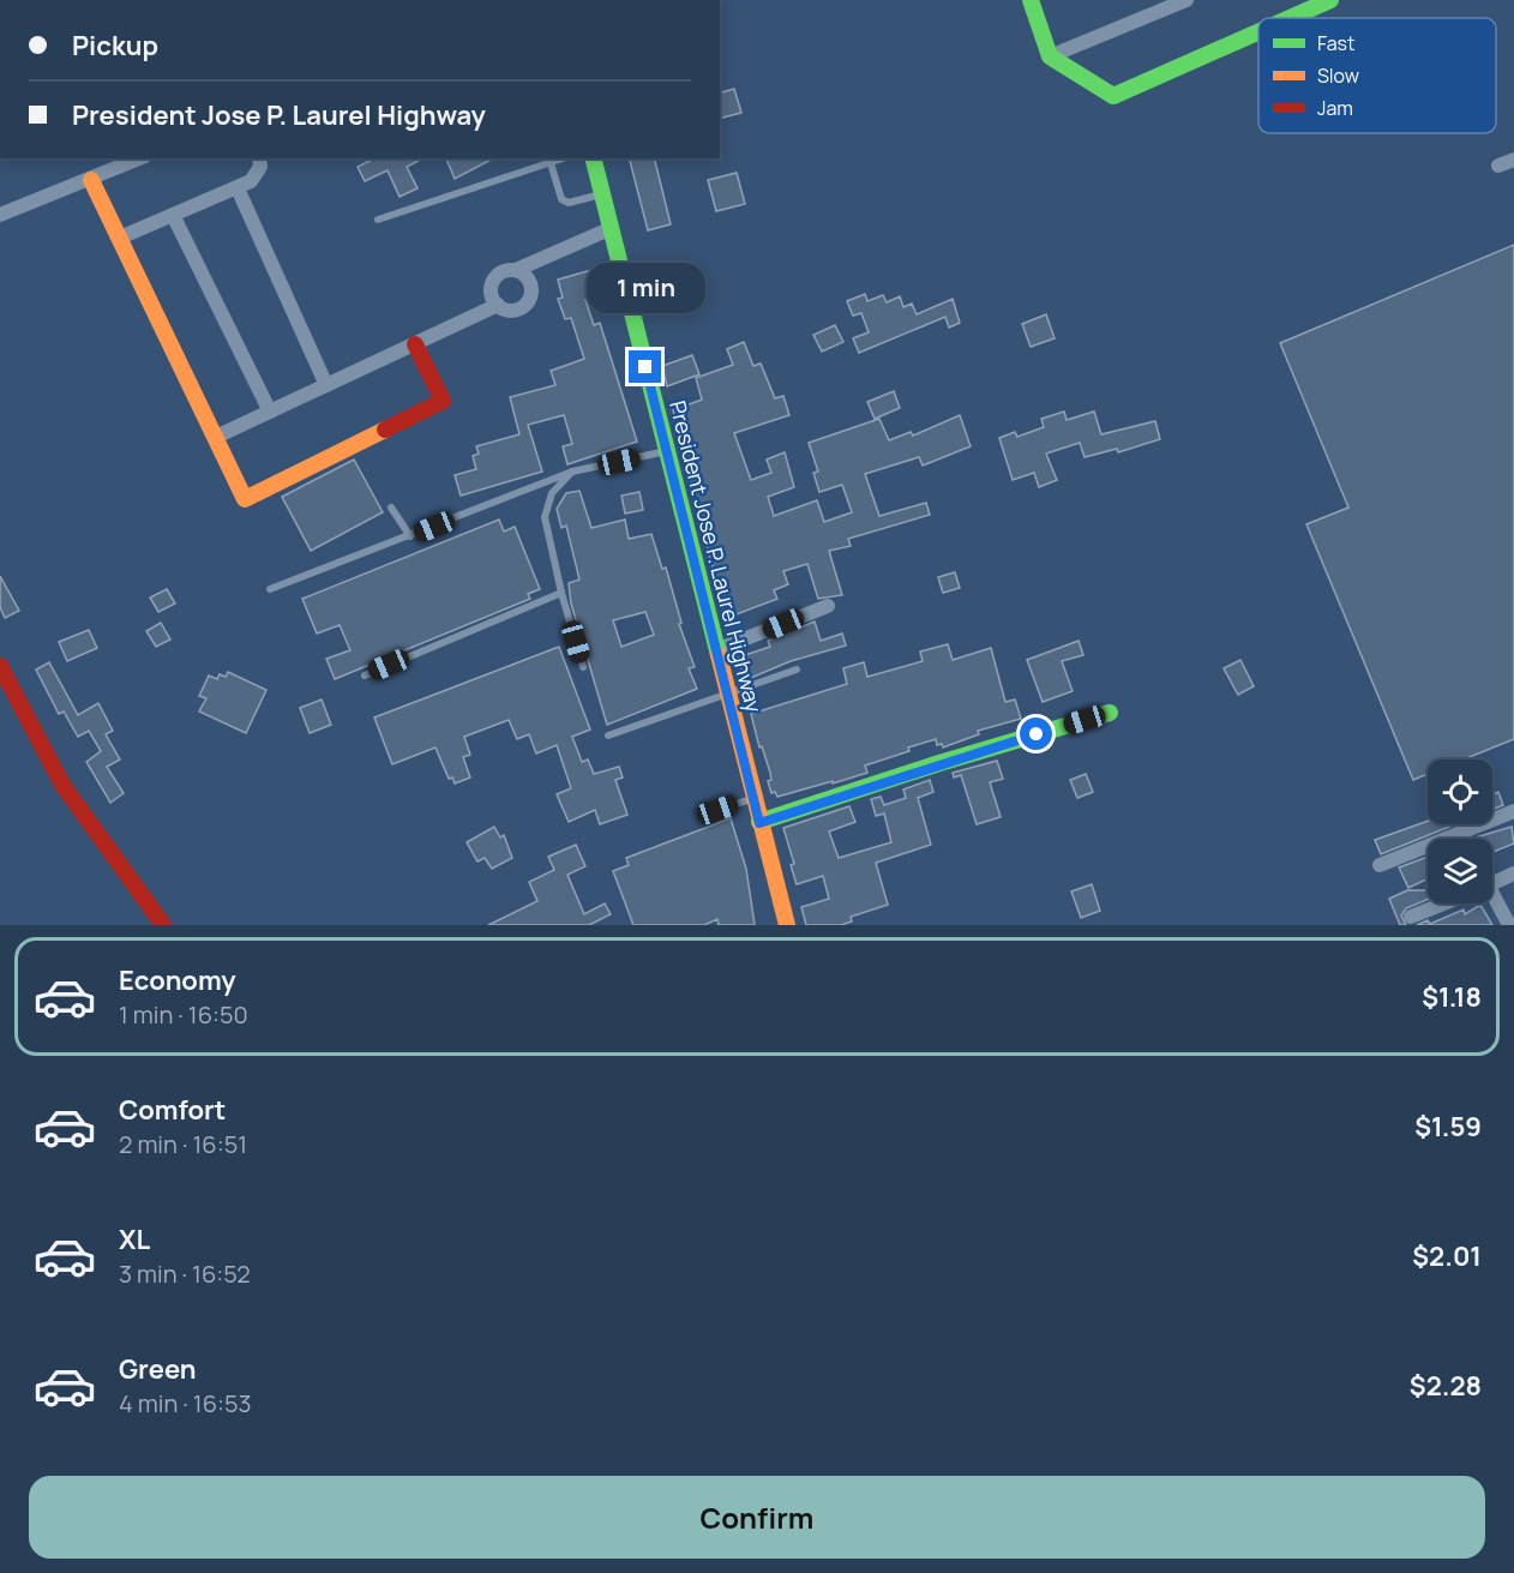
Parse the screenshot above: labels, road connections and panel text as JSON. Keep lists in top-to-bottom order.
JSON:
{
  "streets": {
    "main road": ["President Jose P. Laurel Highway"]
  },
  "legend": ["Fast", "Slow", "Jam"],
  "page": {
    "banner": ["Pickup", "President Jose P. Laurel Highway"],
    "bubble": "1 min",
    "list": [
      {
        "name": "Economy",
        "note": "1 min · 16:50",
        "value": "$1.18"
      },
      {
        "name": "Comfort",
        "note": "2 min · 16:51",
        "value": "$1.59"
      },
      {
        "name": "XL",
        "note": "3 min · 16:52",
        "value": "$2.01"
      },
      {
        "name": "Green",
        "note": "4 min · 16:53",
        "value": "$2.28"
      }
    ],
    "buttons": "Confirm"
  }
}
